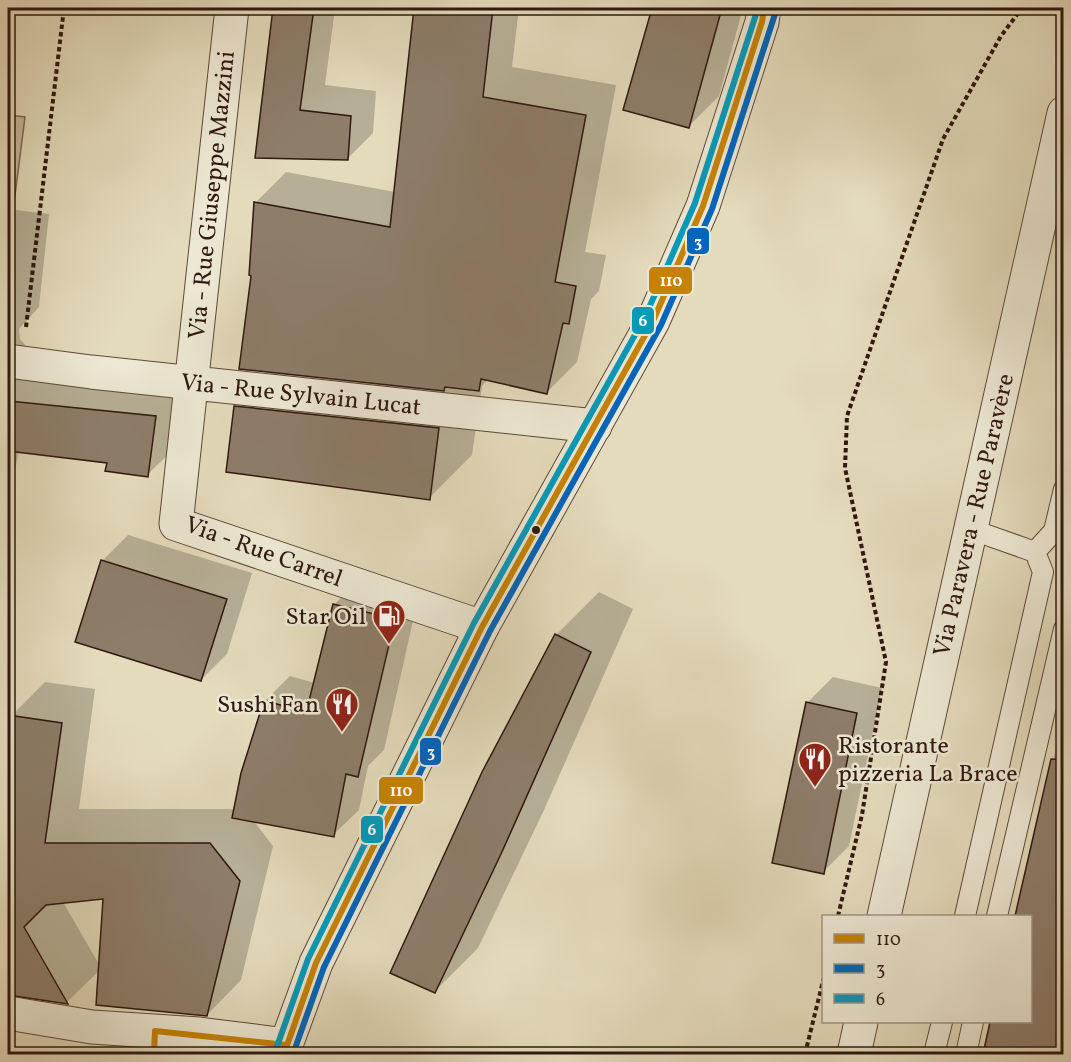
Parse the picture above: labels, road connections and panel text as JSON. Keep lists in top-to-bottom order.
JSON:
{
  "streets": {
    "street": [
      "Via - Rue Giuseppe Mazzini",
      "Via - Rue Sylvain Lucat",
      "Via Paravera - Rue Paravère",
      "Via - Rue Carrel"
    ]
  },
  "crossings": [
    ["Via - Rue Giuseppe Mazzini", "Via - Rue Sylvain Lucat"],
    ["Via - Rue Giuseppe Mazzini", "Via - Rue Carrel"],
    ["Via - Rue Sylvain Lucat", "Via - Rue Carrel"]
  ],
  "places": {
    "fuel station": ["Star Oil"],
    "restaurant": ["Sushi Fan", "Ristorante pizzeria La Brace"]
  },
  "lines": ["transit line 110", "transit line 6", "transit line 3"],
  "legend": ["110", "3", "6"]
}
